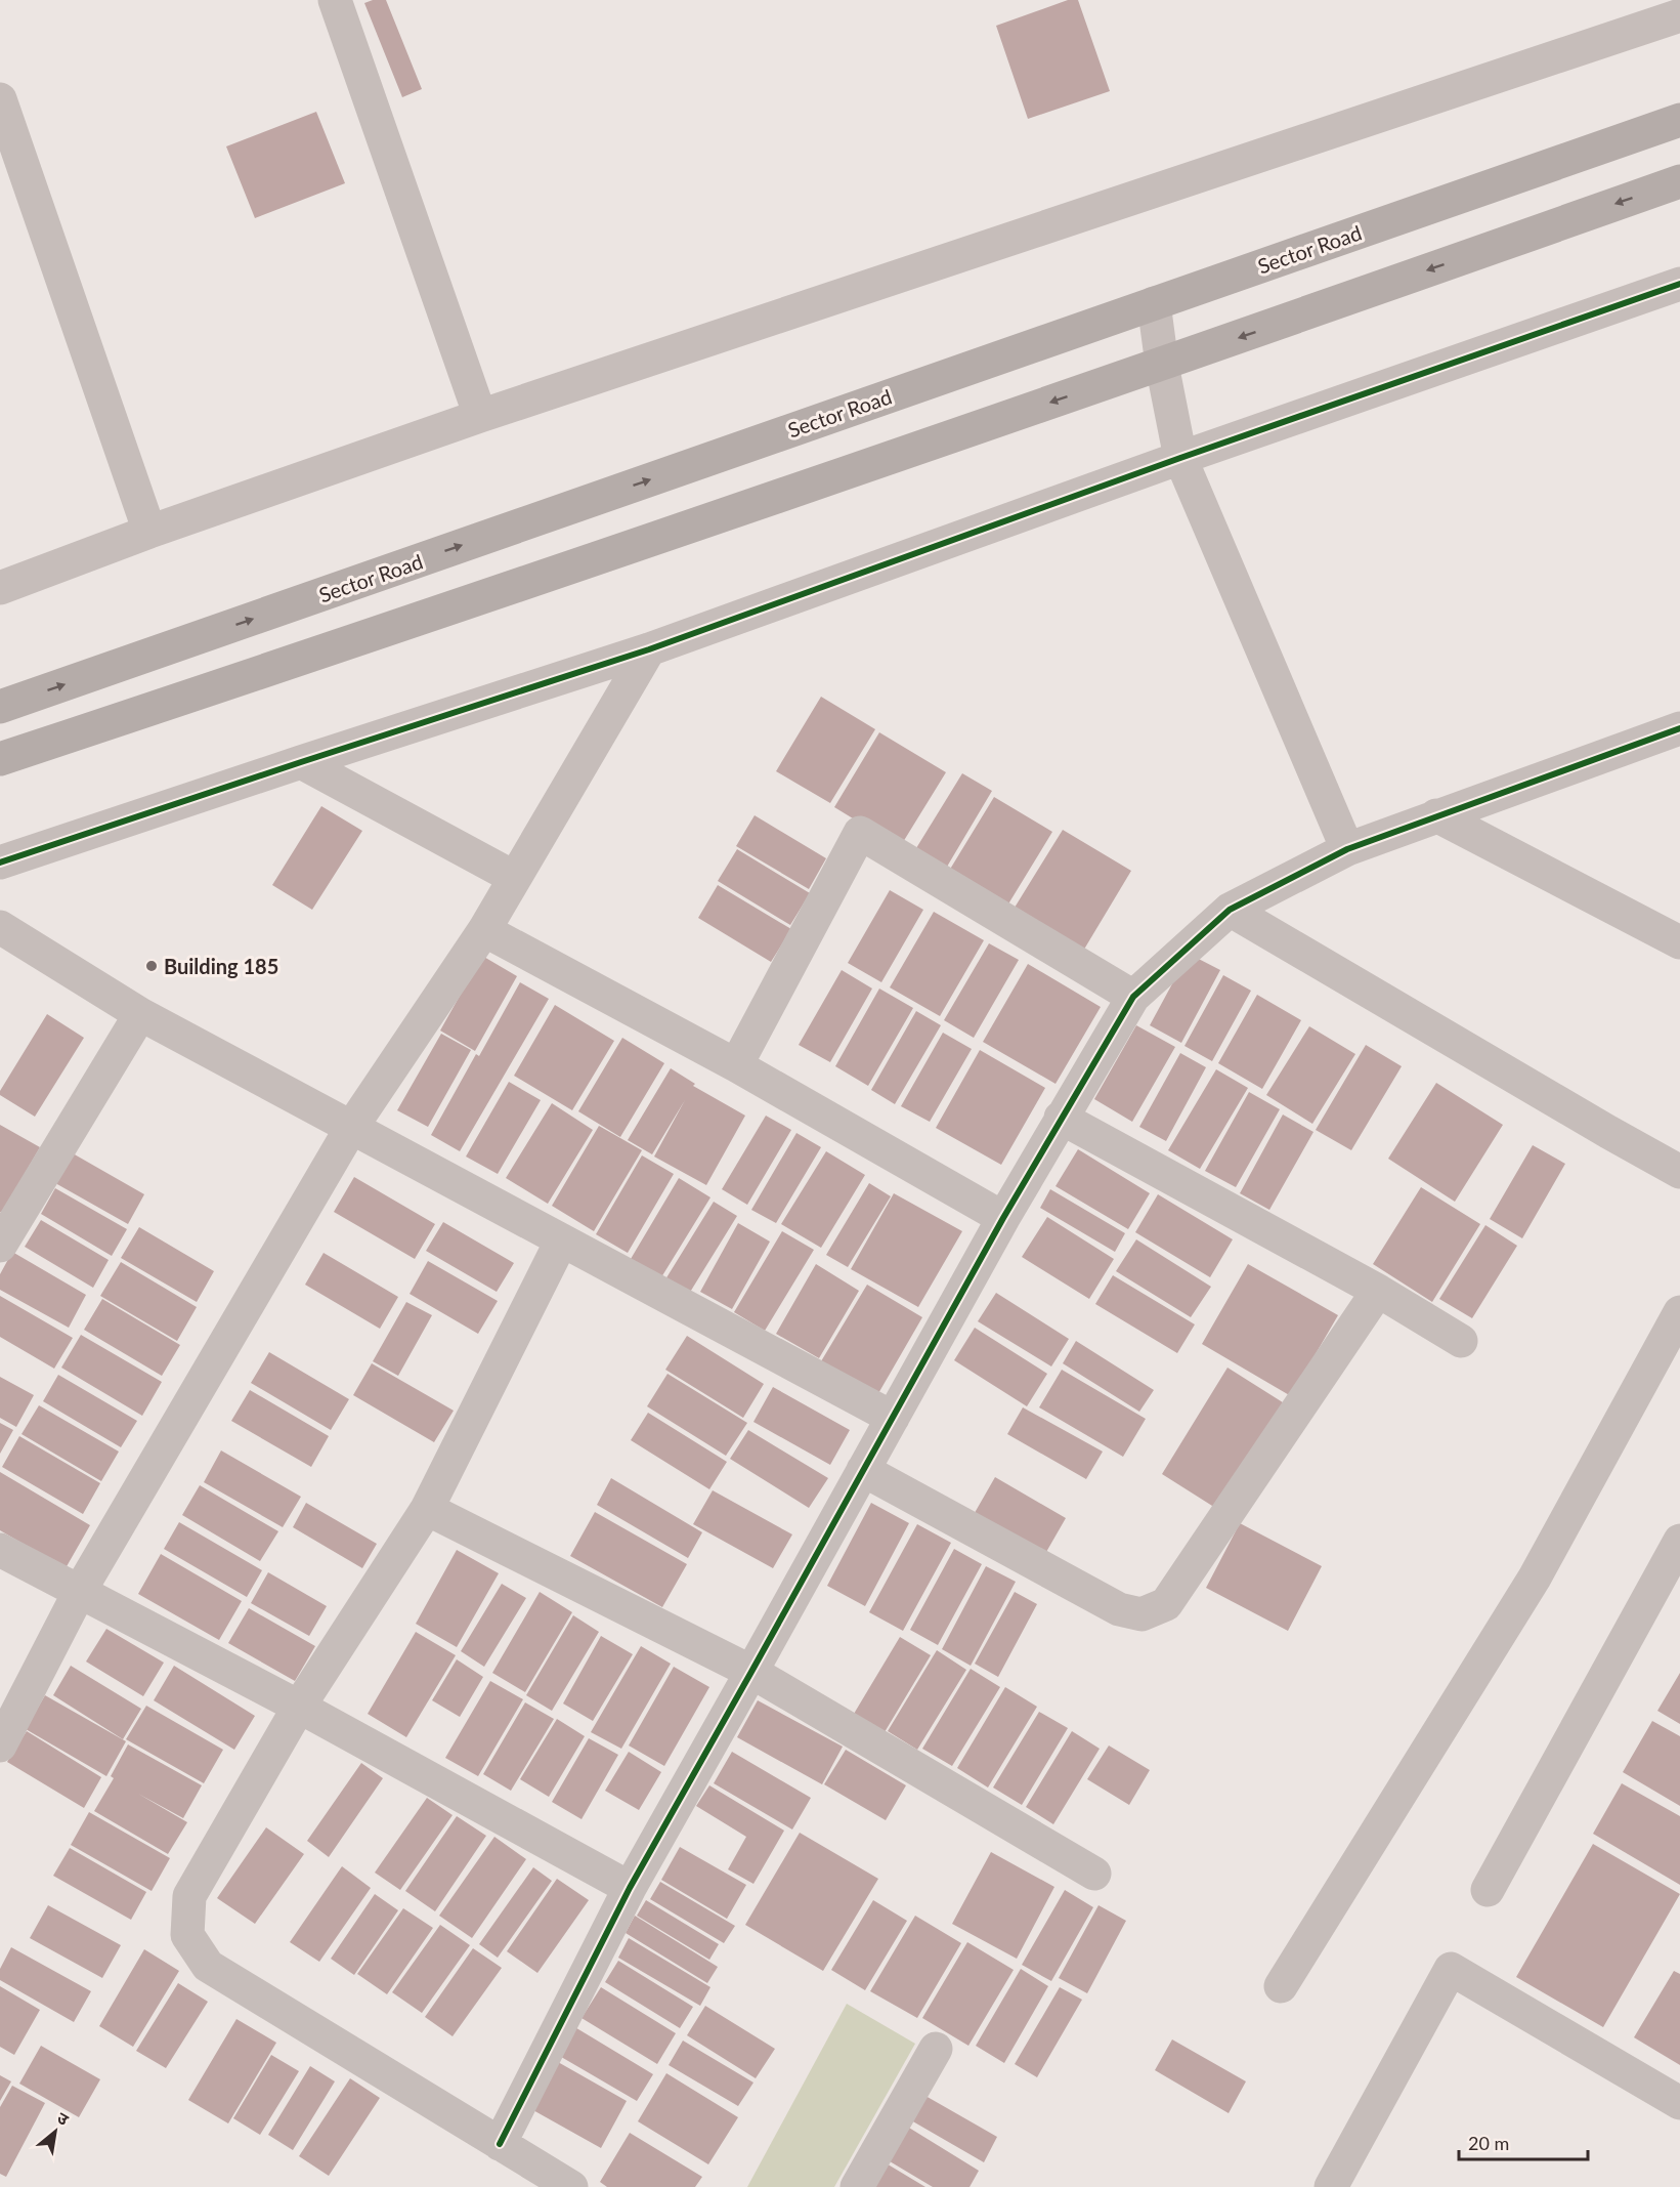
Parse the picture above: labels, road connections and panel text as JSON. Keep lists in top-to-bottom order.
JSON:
{
  "streets": {
    "main road": ["Sector Road"]
  },
  "places": ["Building 185"],
  "scale_bar": "20 m",
  "north": "top right"
}
